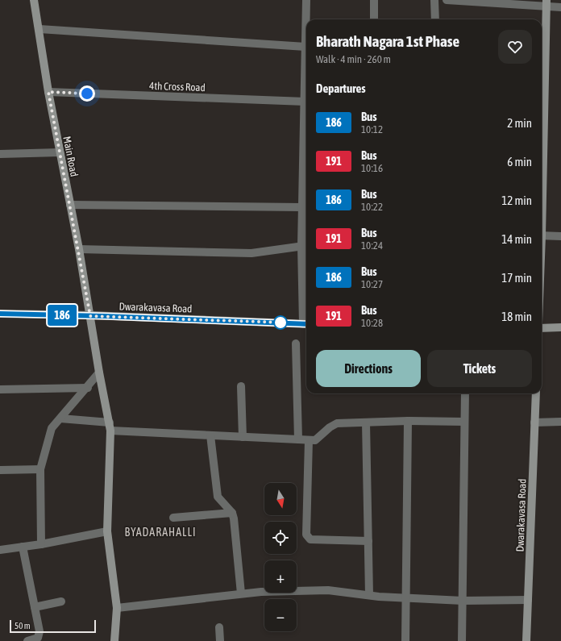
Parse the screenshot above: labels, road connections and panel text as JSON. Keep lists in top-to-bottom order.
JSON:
{
  "streets": {
    "street": ["4th Cross Road", "Main Road", "Dwarakavasa Road"]
  },
  "crossings": [
    ["4th Cross Road", "Main Road"],
    ["Main Road", "Dwarakavasa Road"]
  ],
  "districts": ["BYADARAHALLI"],
  "lines": ["bus line 186"],
  "scale_bar": "50 m",
  "north": "bottom",
  "page": {
    "on_map": "186",
    "heading": [
      ["Bharath Nagara 1st Phase", "Walk · 4 min · 260 m"],
      "Departures"
    ],
    "list": [
      {
        "mark": "186",
        "name": "Bus",
        "note": "10:12",
        "value": "2 min"
      },
      {
        "mark": "191",
        "name": "Bus",
        "note": "10:16",
        "value": "6 min"
      },
      {
        "mark": "186",
        "name": "Bus",
        "note": "10:22",
        "value": "12 min"
      },
      {
        "mark": "191",
        "name": "Bus",
        "note": "10:24",
        "value": "14 min"
      },
      {
        "mark": "186",
        "name": "Bus",
        "note": "10:27",
        "value": "17 min"
      },
      {
        "mark": "191",
        "name": "Bus",
        "note": "10:28",
        "value": "18 min"
      }
    ],
    "buttons": ["Directions", "Tickets"],
    "map_buttons": ["+", "−"],
    "scale": "50 m"
  }
}
